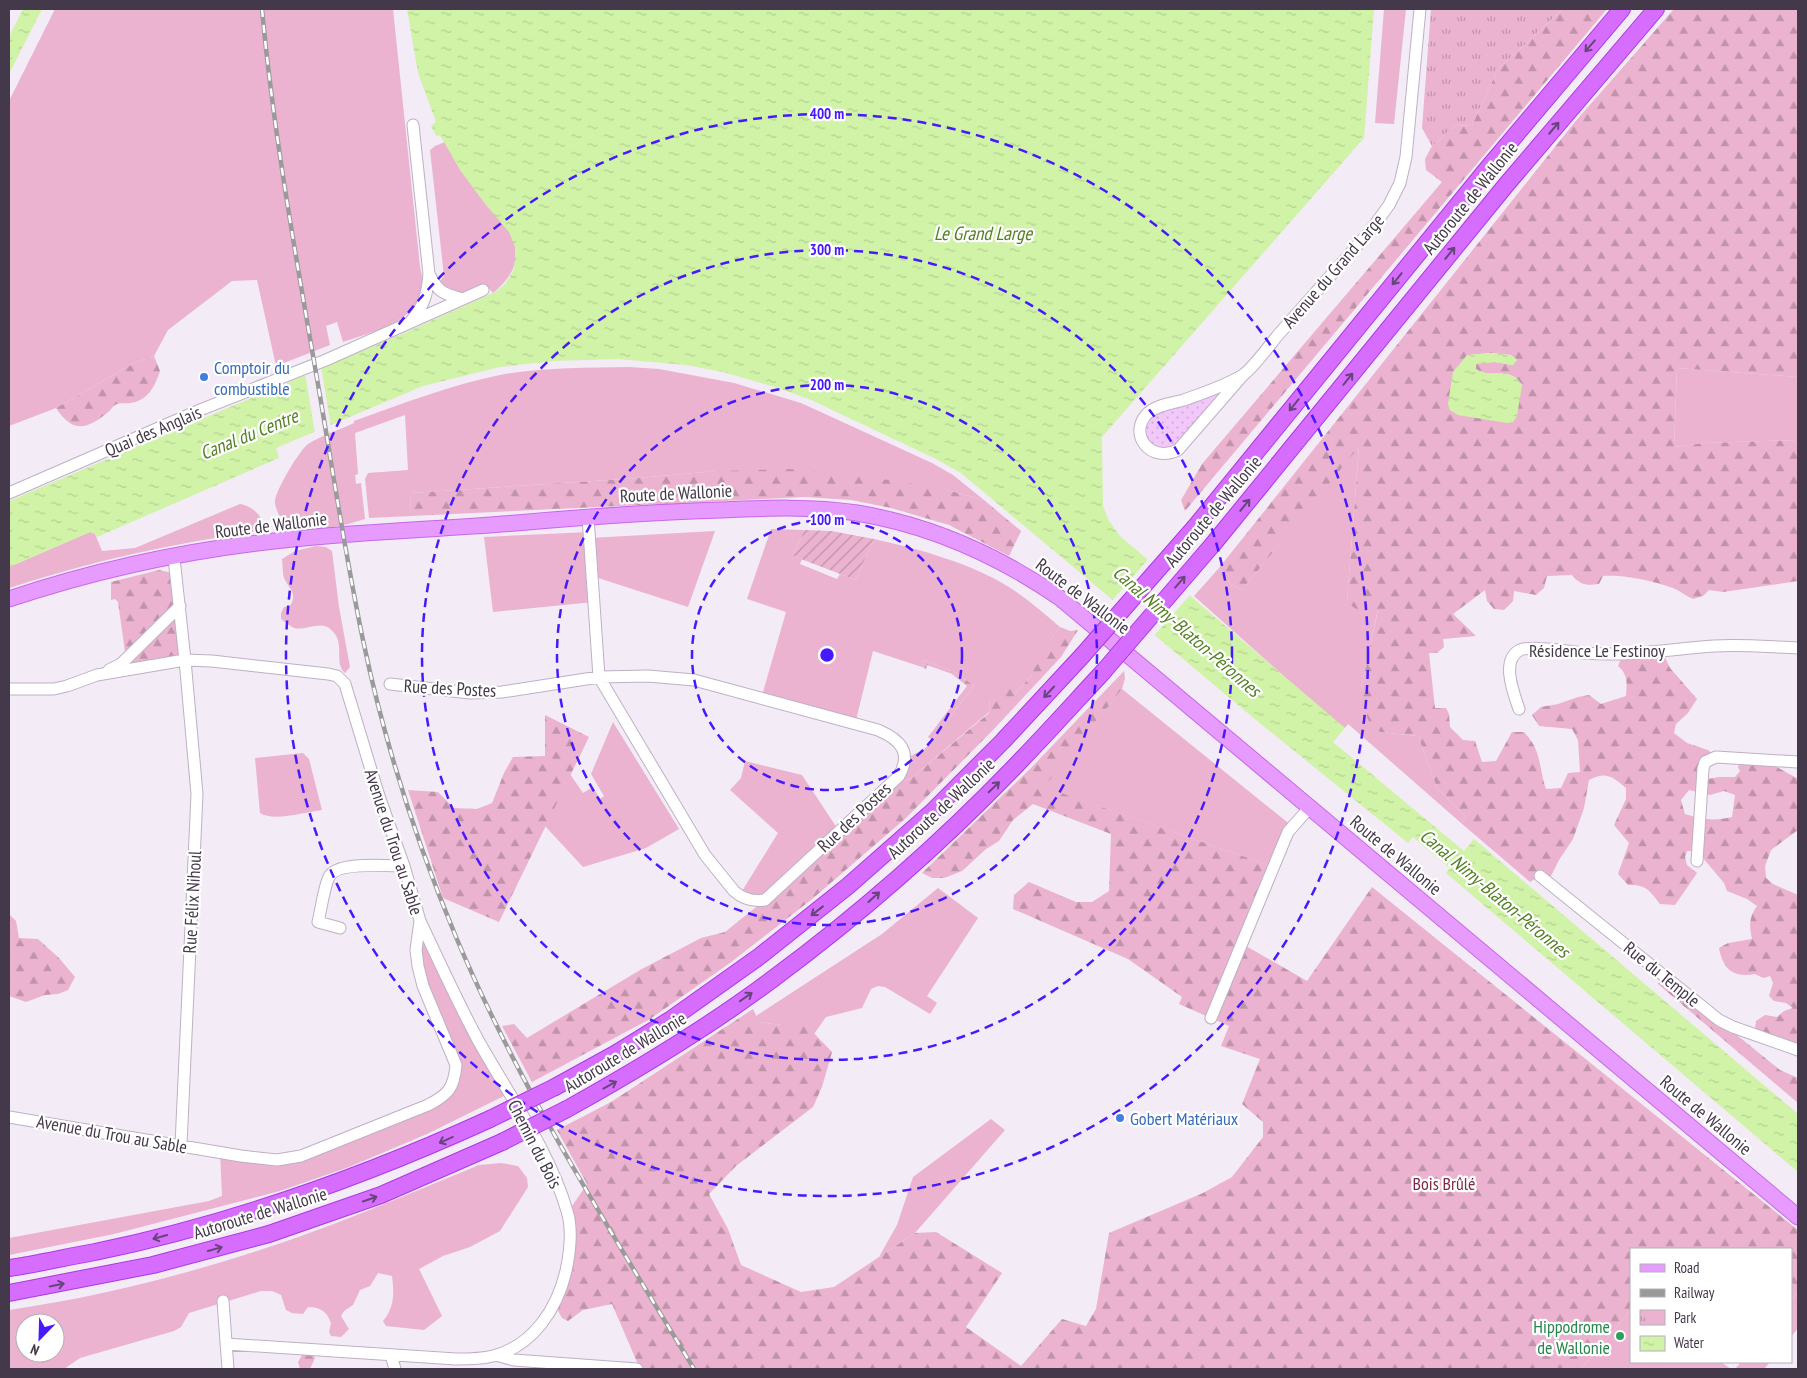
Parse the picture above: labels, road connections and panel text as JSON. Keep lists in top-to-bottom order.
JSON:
{
  "streets": {
    "highway": ["Autoroute de Wallonie"],
    "main road": ["Route de Wallonie"],
    "street": [
      "Avenue du Grand Large",
      "Quai des Anglais",
      "Résidence Le Festinoy",
      "Rue des Postes",
      "Avenue du Trou au Sable",
      "Rue Félix Nihoul",
      "Rue du Temple",
      "Chemin du Bois"
    ]
  },
  "crossings": [
    ["Route de Wallonie", "Rue des Postes"],
    ["Avenue du Trou au Sable", "Rue Félix Nihoul"],
    ["Avenue du Trou au Sable", "Chemin du Bois"]
  ],
  "water": ["Le Grand Large", "Canal du Centre", "Canal Nimy-Blaton-Péronnes"],
  "parks": ["Bois Brûlé"],
  "places": ["Comptoir du combustible", "Gobert Matériaux", "Hippodrome de Wallonie"],
  "legend": [
    "Road",
    "Railway",
    "Park",
    "Water"
  ],
  "north": "bottom left",
  "rings": [
    "400 m",
    "300 m",
    "200 m",
    "100 m"
  ]
}
